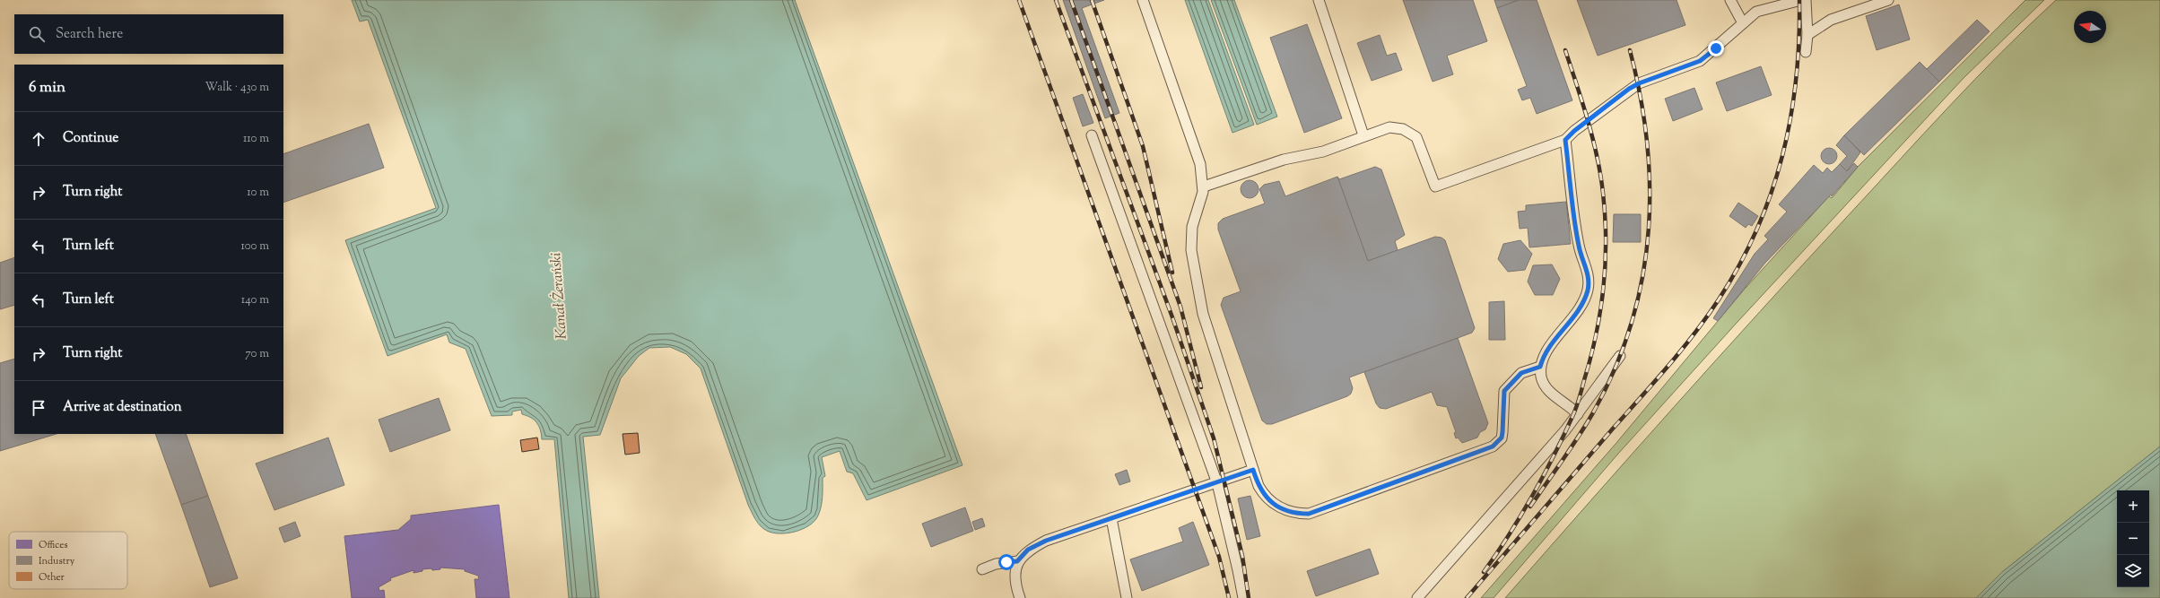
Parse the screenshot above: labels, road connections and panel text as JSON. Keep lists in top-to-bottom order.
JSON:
{
  "water": ["Kanał Żerański"],
  "legend": ["Offices", "Industry", "Other"],
  "north": "left",
  "page": {
    "search": "Search here",
    "heading": ["6 min", "Walk · 430 m"],
    "list": [
      ["Continue", "110 m"],
      ["Turn right", "10 m"],
      ["Turn left", "100 m"],
      ["Turn left", "140 m"],
      ["Turn right", "70 m"],
      "Arrive at destination"
    ],
    "map_buttons": ["+", "−"]
  }
}
